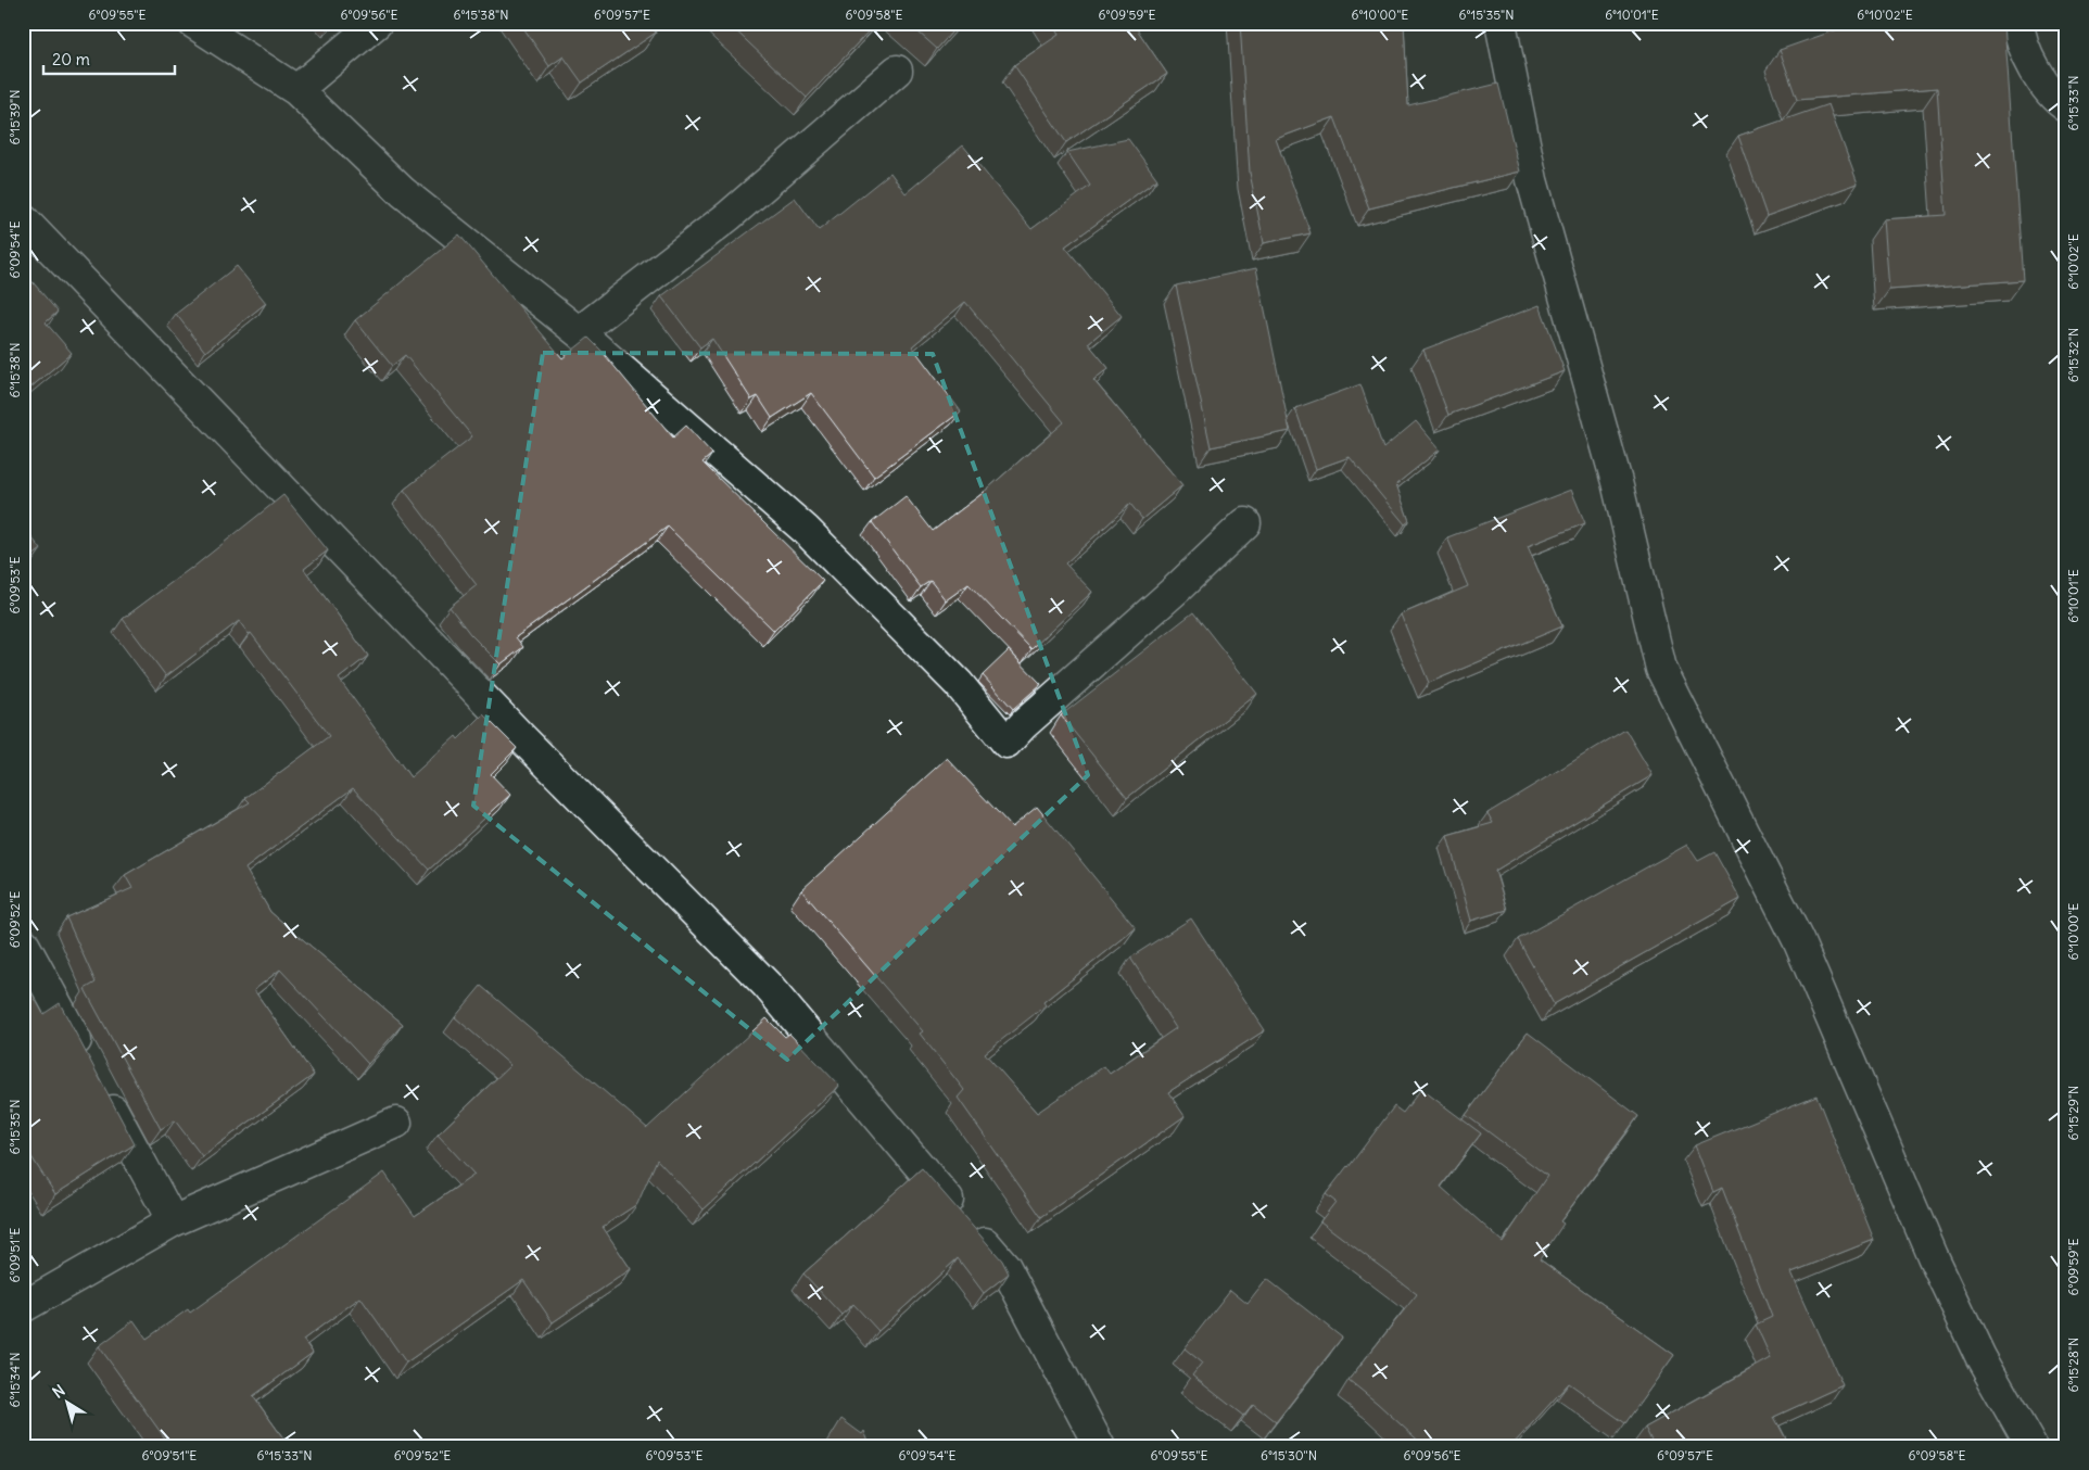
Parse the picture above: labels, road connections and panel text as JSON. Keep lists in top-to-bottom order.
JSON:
{
  "scale_bar": "20 m",
  "north": "top left",
  "coordinates": [
    "6°09'55\"E",
    "6°09'56\"E",
    "6°15'38\"N",
    "6°09'57\"E",
    "6°09'58\"E",
    "6°09'59\"E",
    "6°10'00\"E",
    "6°15'35\"N",
    "6°10'01\"E",
    "6°10'02\"E",
    "6°15'33\"N",
    "6°15'39\"N",
    "6°09'54\"E",
    "6°15'32\"N",
    "6°09'53\"E",
    "6°09'52\"E",
    "6°15'29\"N",
    "6°09'51\"E",
    "6°15'28\"N",
    "6°15'34\"N",
    "6°15'30\"N"
  ]
}
